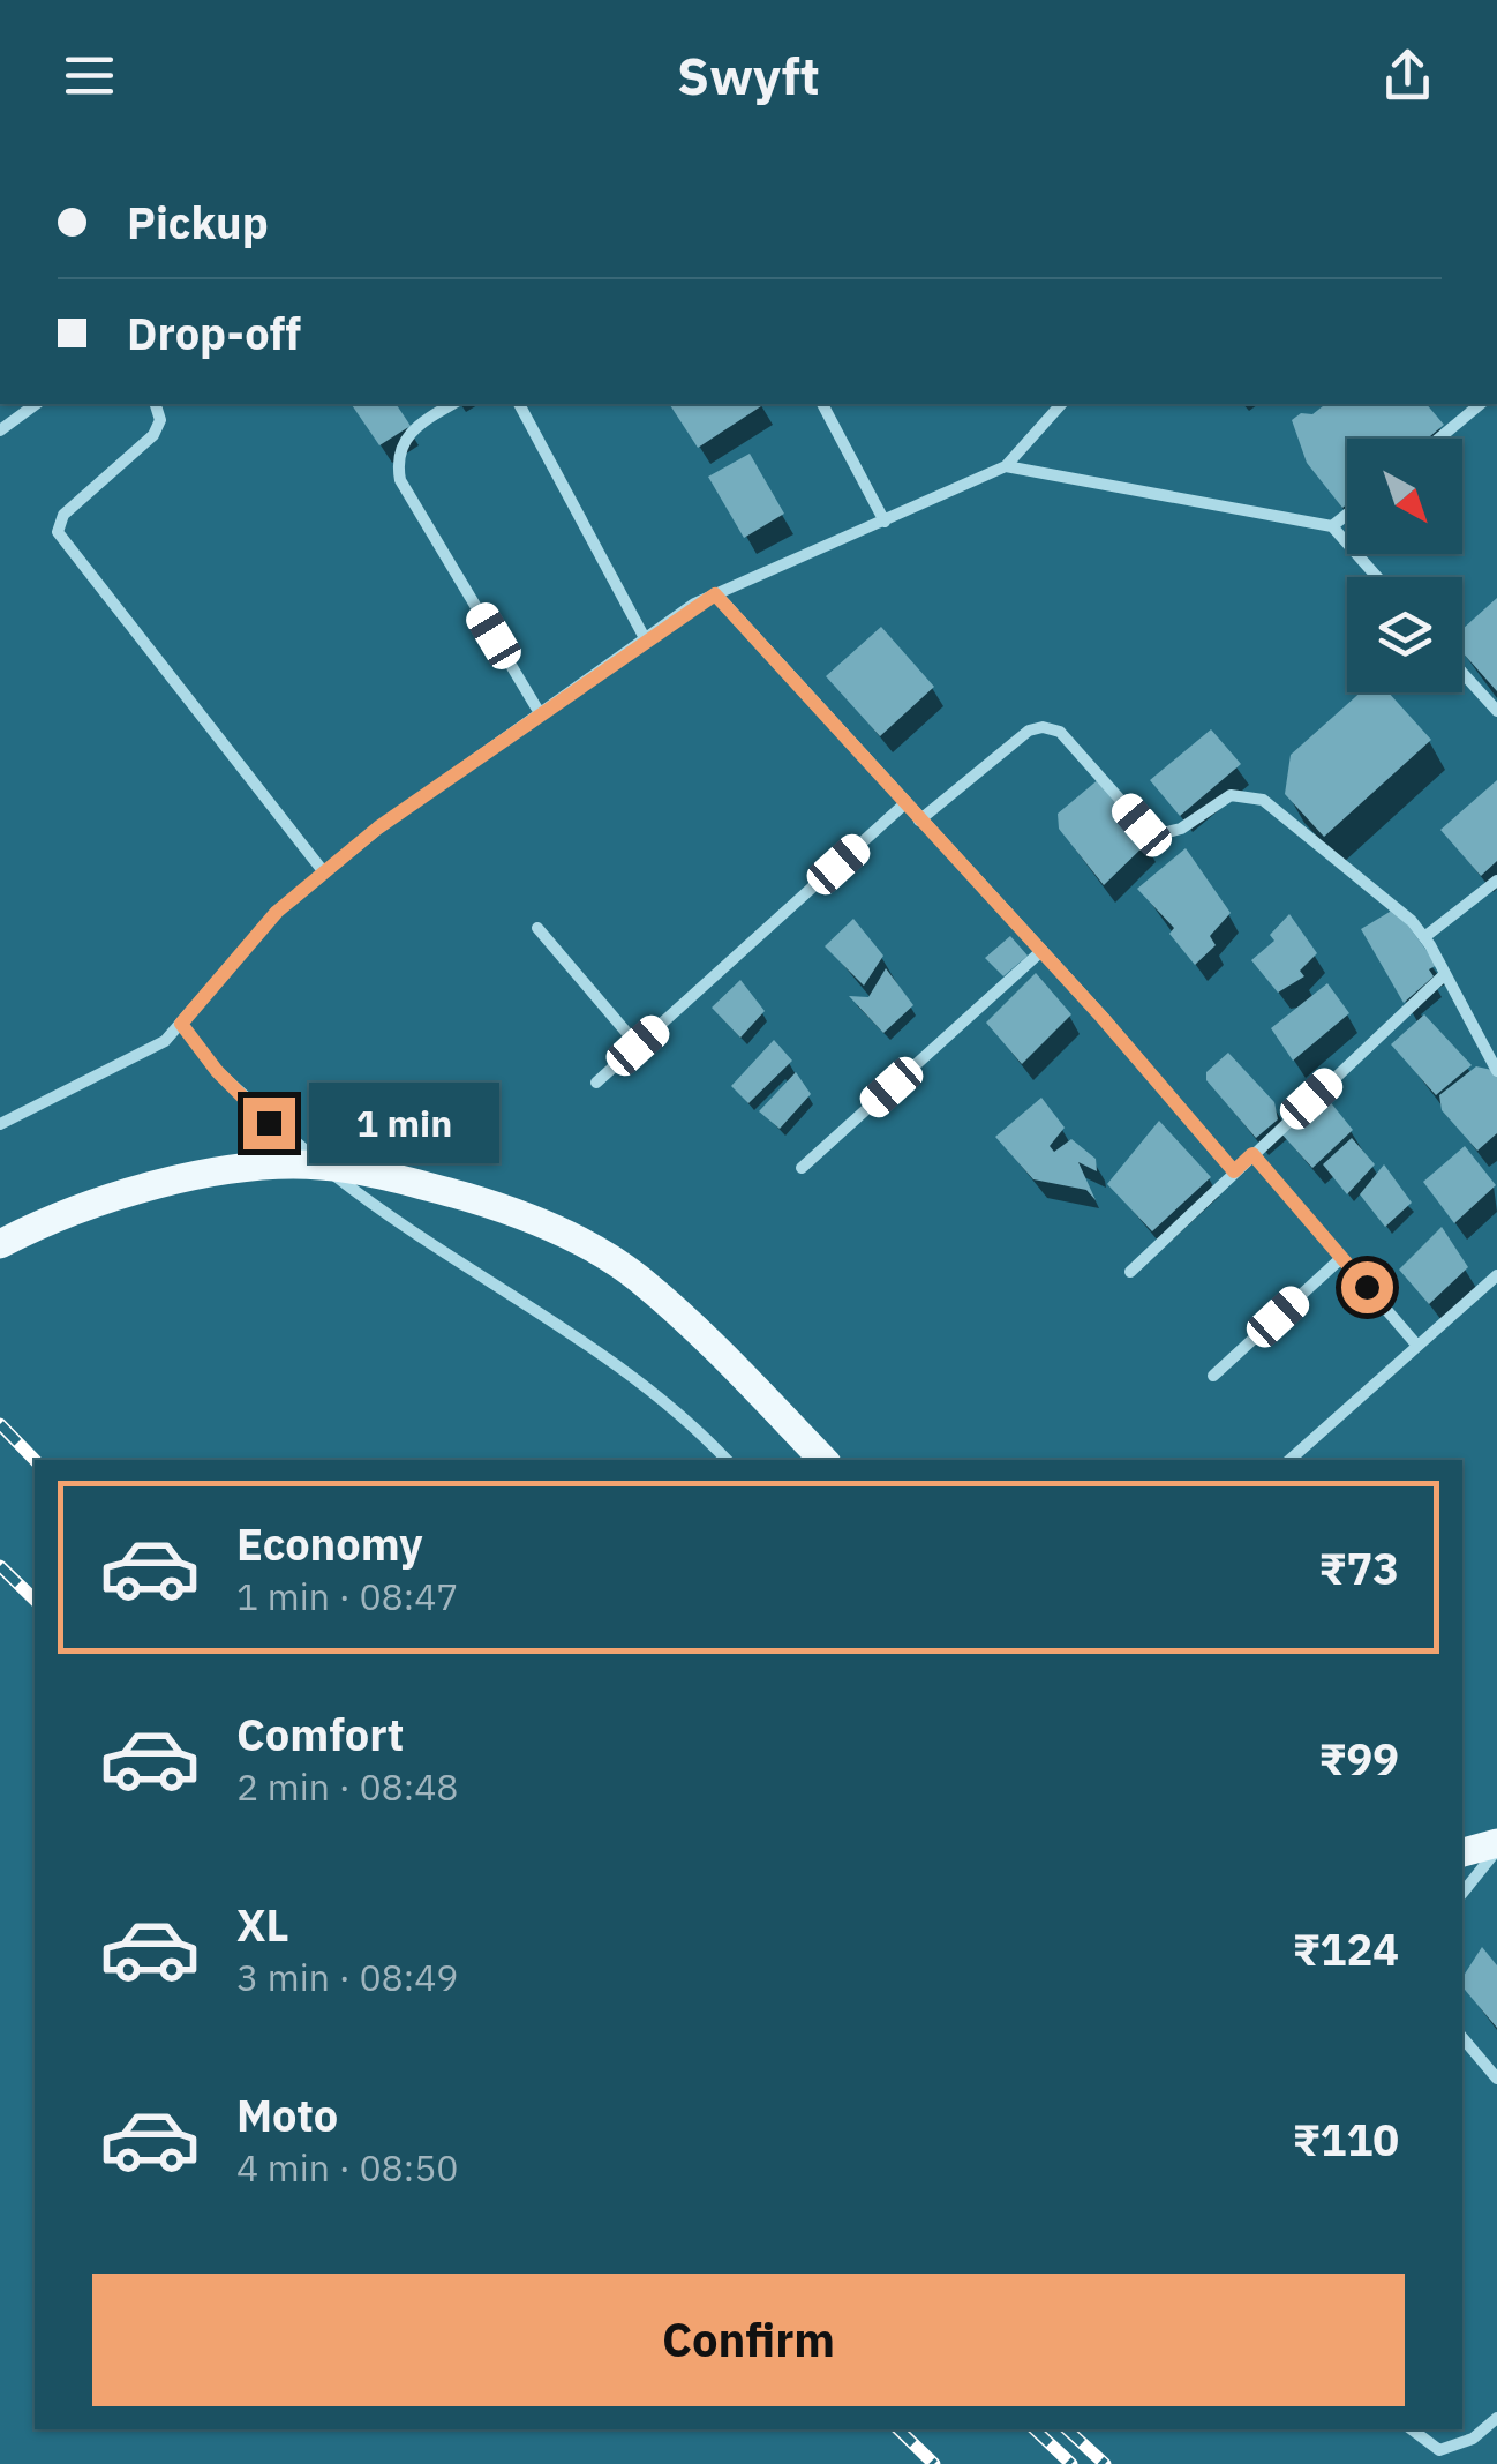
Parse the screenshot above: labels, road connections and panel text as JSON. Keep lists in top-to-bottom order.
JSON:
{
  "north": "bottom right",
  "page": {
    "header": "Swyft",
    "banner": ["Pickup", "Drop-off"],
    "bubble": "1 min",
    "list": [
      {
        "name": "Economy",
        "note": "1 min · 08:47",
        "value": "₹73"
      },
      {
        "name": "Comfort",
        "note": "2 min · 08:48",
        "value": "₹99"
      },
      {
        "name": "XL",
        "note": "3 min · 08:49",
        "value": "₹124"
      },
      {
        "name": "Moto",
        "note": "4 min · 08:50",
        "value": "₹110"
      }
    ],
    "buttons": "Confirm"
  }
}
